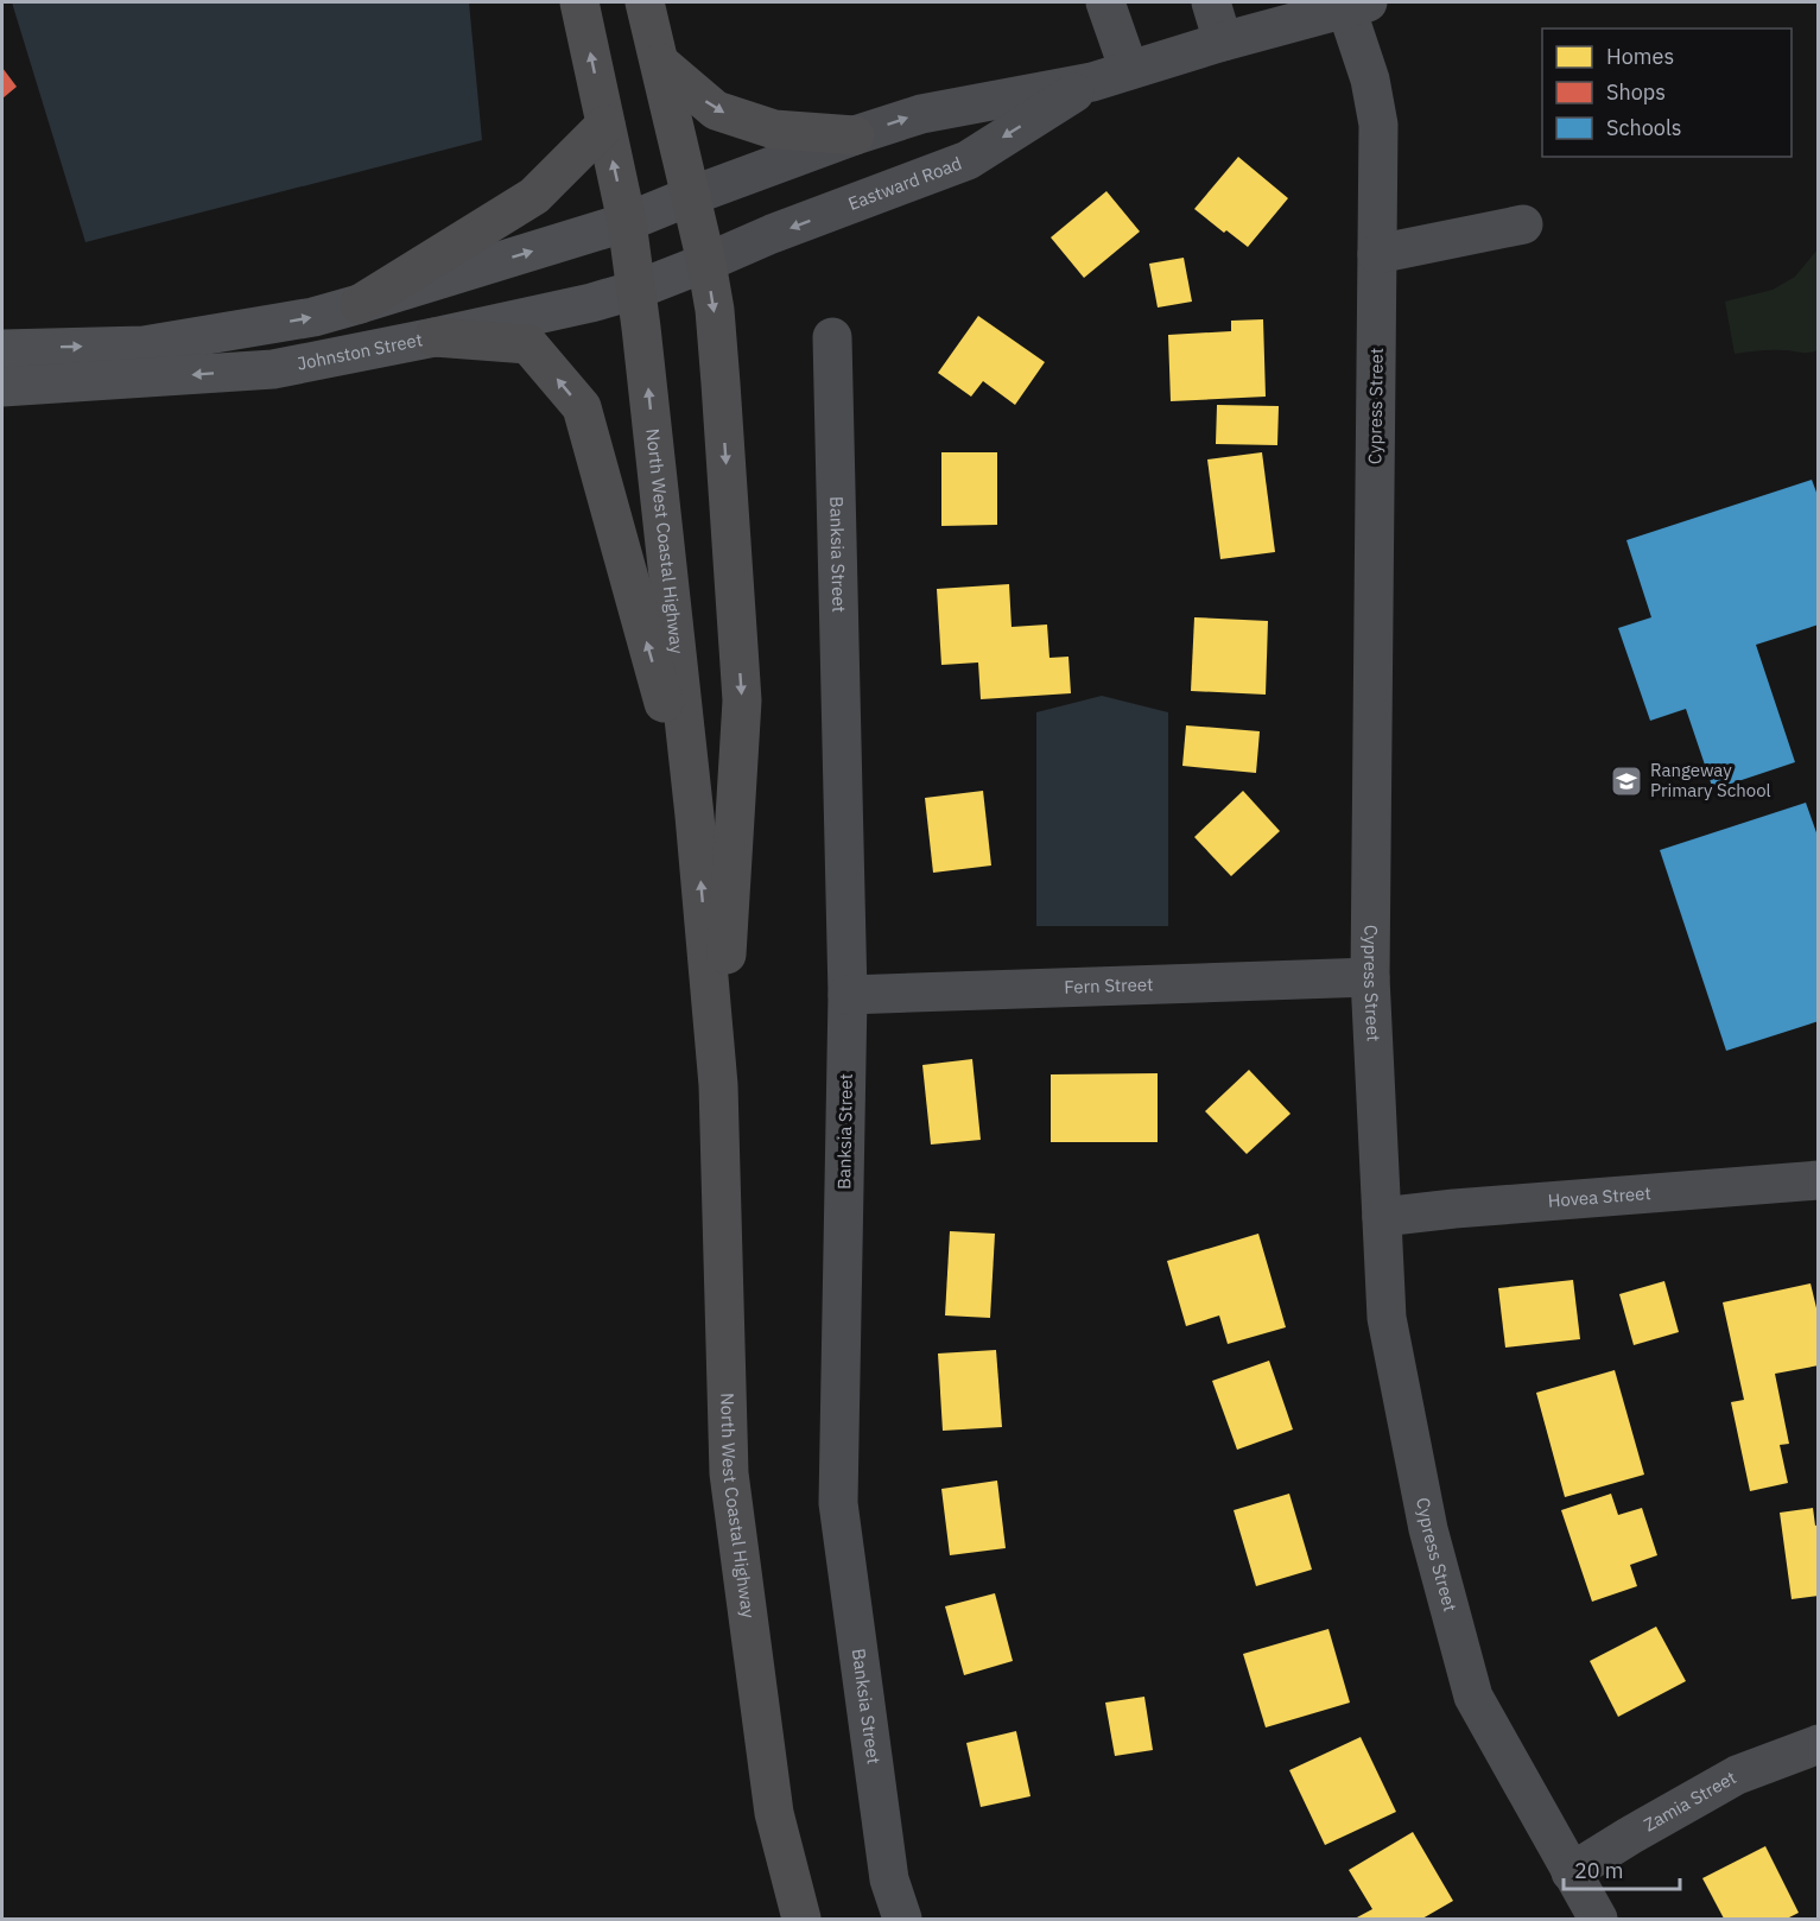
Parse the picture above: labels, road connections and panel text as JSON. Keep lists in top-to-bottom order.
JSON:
{
  "streets": {
    "highway": ["North West Coastal Highway"],
    "main road": ["Johnston Street"],
    "street": [
      "Eastward Road",
      "Cypress Street",
      "Banksia Street",
      "Fern Street",
      "Hovea Street",
      "Zamia Street"
    ]
  },
  "crossings": [
    ["Eastward Road", "Johnston Street"],
    ["Eastward Road", "Cypress Street"],
    ["Eastward Road", "North West Coastal Highway"],
    ["Johnston Street", "North West Coastal Highway"],
    ["Cypress Street", "Fern Street"],
    ["Cypress Street", "Hovea Street"],
    ["Cypress Street", "Zamia Street"],
    ["Banksia Street", "Fern Street"]
  ],
  "places": {
    "school or university": ["Rangeway Primary School"]
  },
  "legend": ["Homes", "Shops", "Schools"],
  "scale_bar": "20 m"
}
